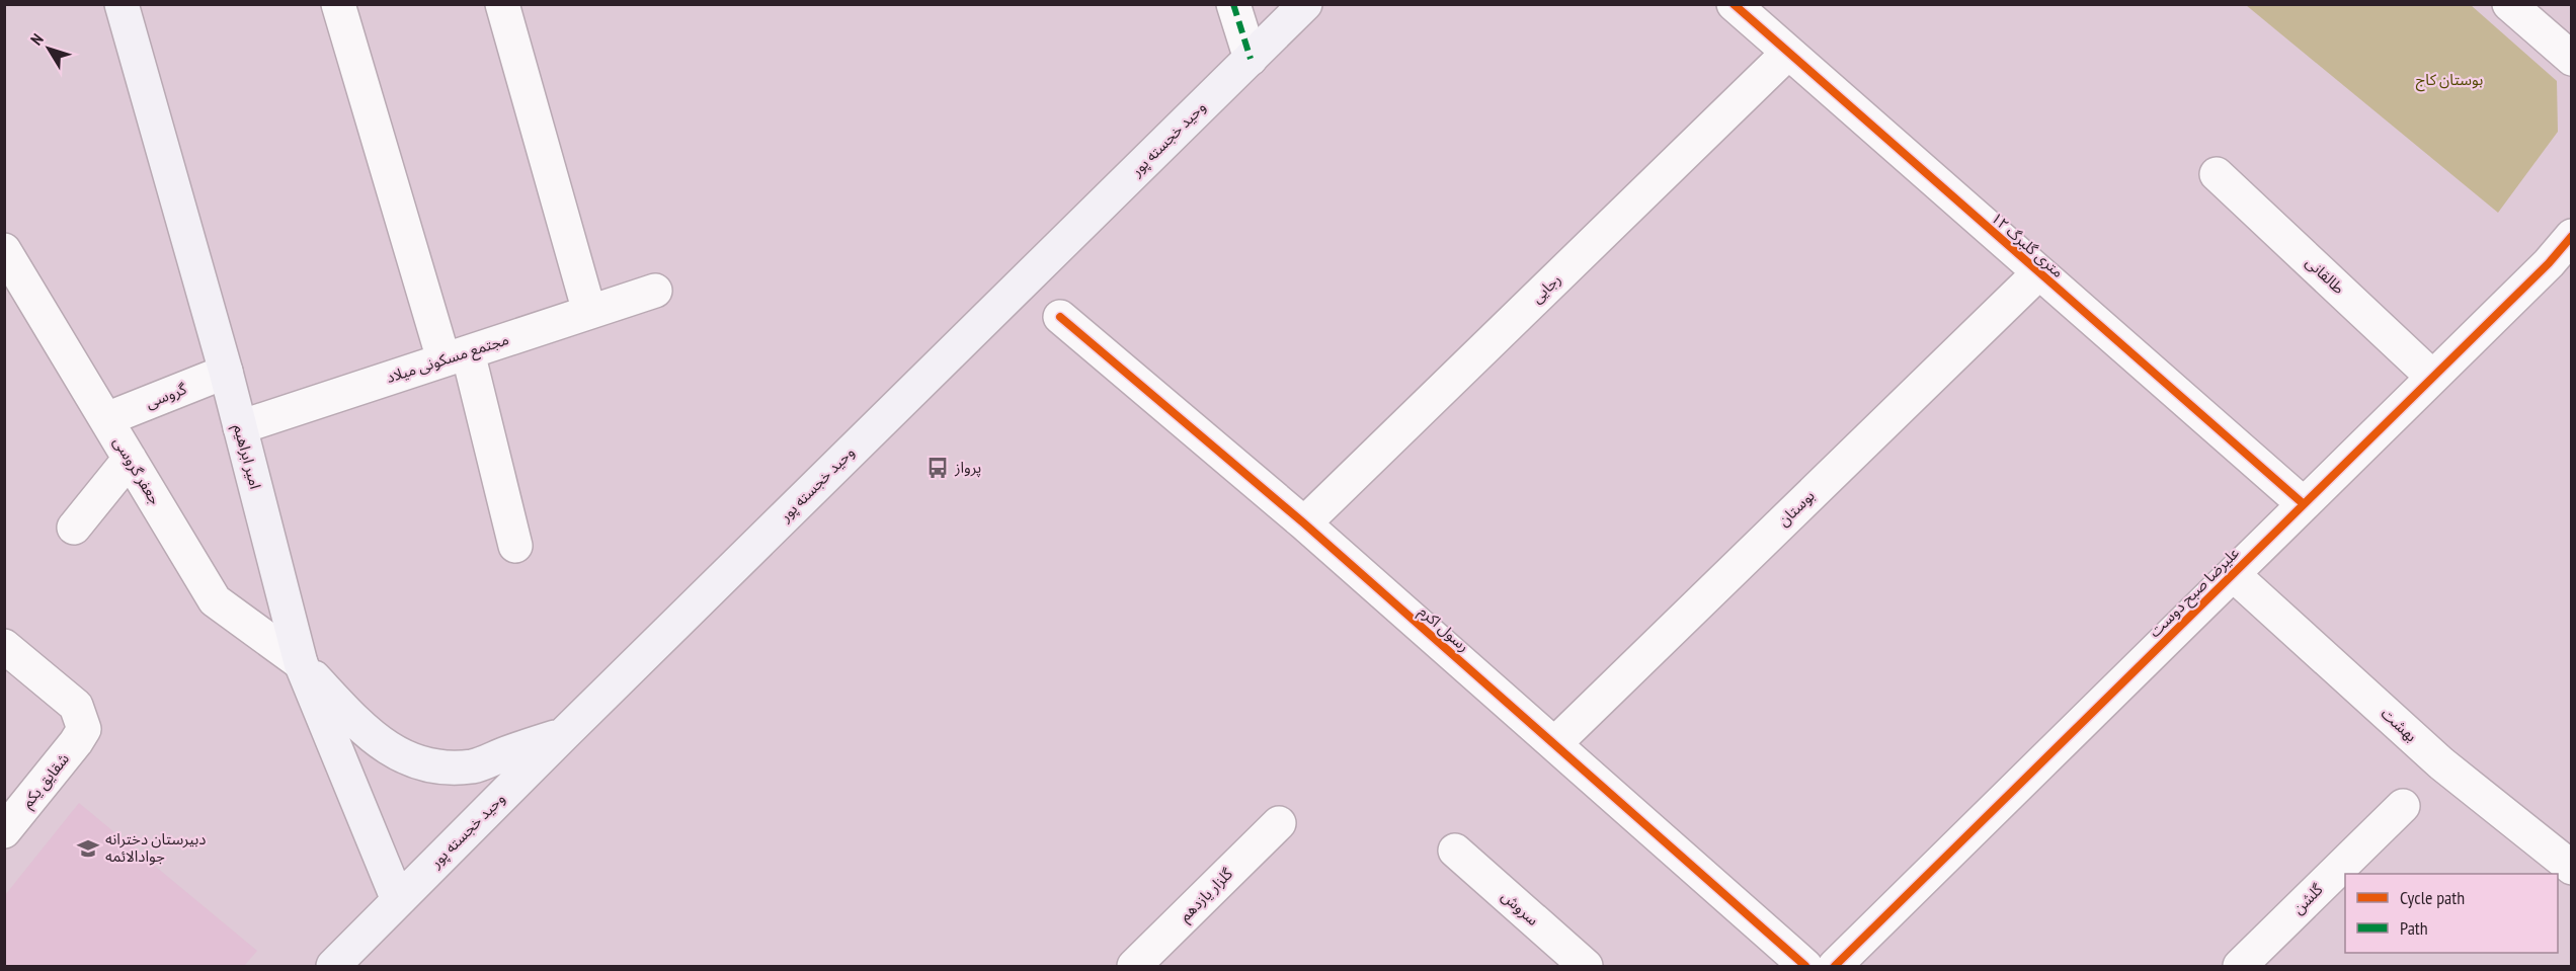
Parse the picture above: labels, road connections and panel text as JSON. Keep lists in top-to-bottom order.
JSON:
{
  "streets": {
    "main road": ["وحید خجسته پور", "امیر ابراهیم"],
    "street": [
      "۱۲ متری گلبرگ",
      "طالقانی",
      "رجایی",
      "مجتمع مسکونی میلاد",
      "گروسی",
      "جعفر گروسی",
      "بوستان",
      "علیرضا صبح دوست",
      "رسول اکرم",
      "بهشت",
      "شقایق یکم",
      "گلزار یازدهم",
      "گلشن",
      "سروش"
    ]
  },
  "crossings": [
    ["وحید خجسته پور", "امیر ابراهیم"],
    ["۱۲ متری گلبرگ", "رجایی"],
    ["۱۲ متری گلبرگ", "بوستان"],
    ["۱۲ متری گلبرگ", "علیرضا صبح دوست"],
    ["طالقانی", "علیرضا صبح دوست"],
    ["رجایی", "رسول اکرم"],
    ["مجتمع مسکونی میلاد", "امیر ابراهیم"],
    ["گروسی", "امیر ابراهیم"],
    ["گروسی", "جعفر گروسی"],
    ["امیر ابراهیم", "جعفر گروسی"],
    ["بوستان", "رسول اکرم"],
    ["علیرضا صبح دوست", "بهشت"]
  ],
  "parks": ["بوستان کاج"],
  "places": {
    "bus stop": ["پرواز"],
    "school or university": ["دبیرستان دخترانه جوادالائمه"]
  },
  "legend": ["Cycle path", "Path"],
  "north": "top left"
}
